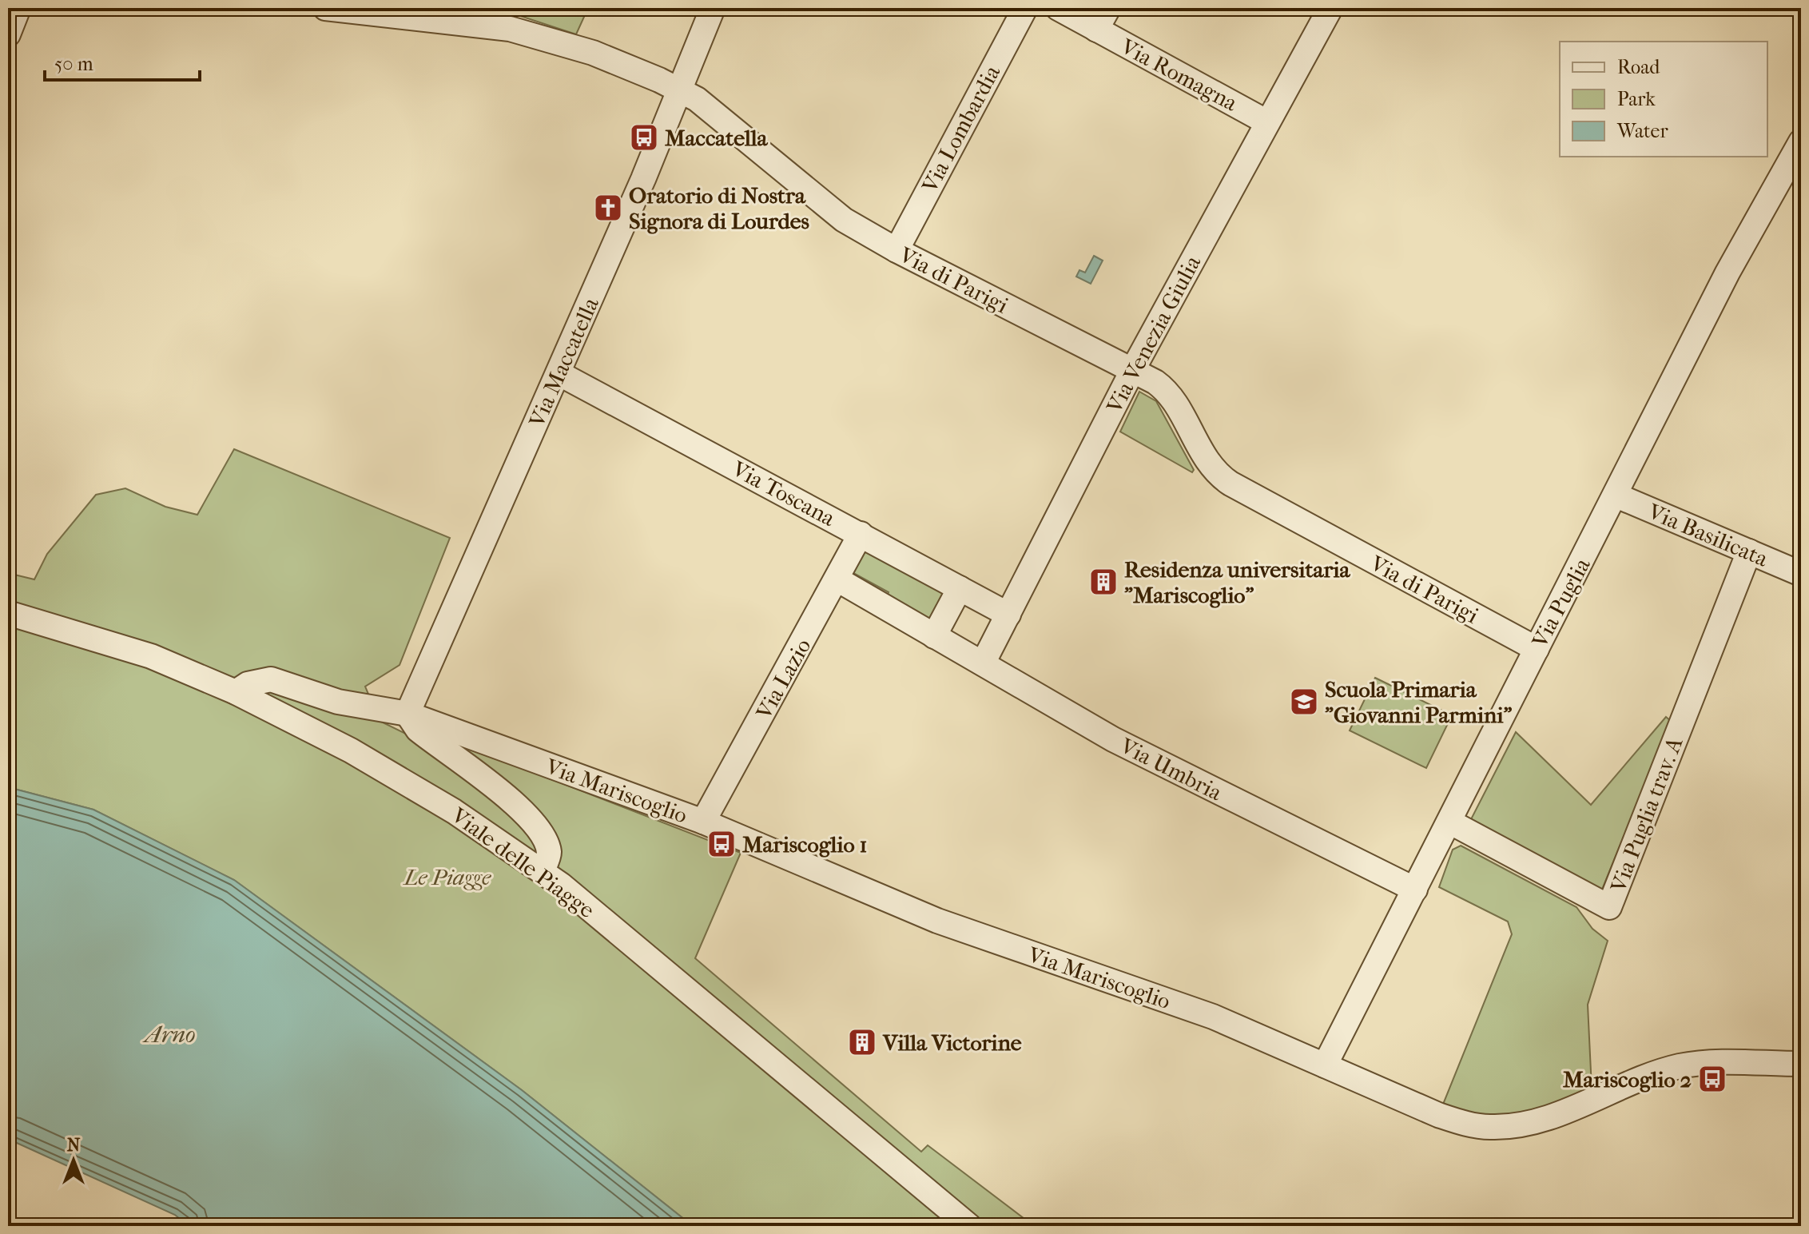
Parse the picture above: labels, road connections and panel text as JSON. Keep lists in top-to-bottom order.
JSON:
{
  "streets": {
    "street": [
      "Via Romagna",
      "Via Lombardia",
      "Via di Parigi",
      "Via Venezia Giulia",
      "Via Maccatella",
      "Via Toscana",
      "Via Basilicata",
      "Via Puglia",
      "Via Lazio",
      "Via Umbria",
      "Via Mariscoglio",
      "Via Puglia trav. A",
      "Viale delle Piagge"
    ]
  },
  "crossings": [
    ["Via Romagna", "Via Venezia Giulia"],
    ["Via Lombardia", "Via di Parigi"],
    ["Via di Parigi", "Via Venezia Giulia"],
    ["Via di Parigi", "Via Maccatella"],
    ["Via di Parigi", "Via Puglia"],
    ["Via Venezia Giulia", "Via Toscana"],
    ["Via Venezia Giulia", "Via Umbria"],
    ["Via Maccatella", "Via Toscana"],
    ["Via Maccatella", "Via Mariscoglio"],
    ["Via Toscana", "Via Lazio"],
    ["Via Basilicata", "Via Puglia"],
    ["Via Basilicata", "Via Puglia trav. A"],
    ["Via Puglia", "Via Umbria"],
    ["Via Puglia", "Via Mariscoglio"],
    ["Via Puglia", "Via Puglia trav. A"],
    ["Via Lazio", "Via Umbria"],
    ["Via Lazio", "Via Mariscoglio"]
  ],
  "water": ["Arno"],
  "parks": ["Le Piagge"],
  "places": {
    "bus stop": ["Maccatella", "Mariscoglio 1", "Mariscoglio 2"],
    "church": ["Oratorio di Nostra Signora di Lourdes"],
    "building": ["Residenza universitaria \"Mariscoglio\"", "Villa Victorine"],
    "school or university": ["Scuola Primaria \"Giovanni Parmini\""]
  },
  "legend": ["Road", "Park", "Water"],
  "scale_bar": "50 m",
  "north": "top"
}
